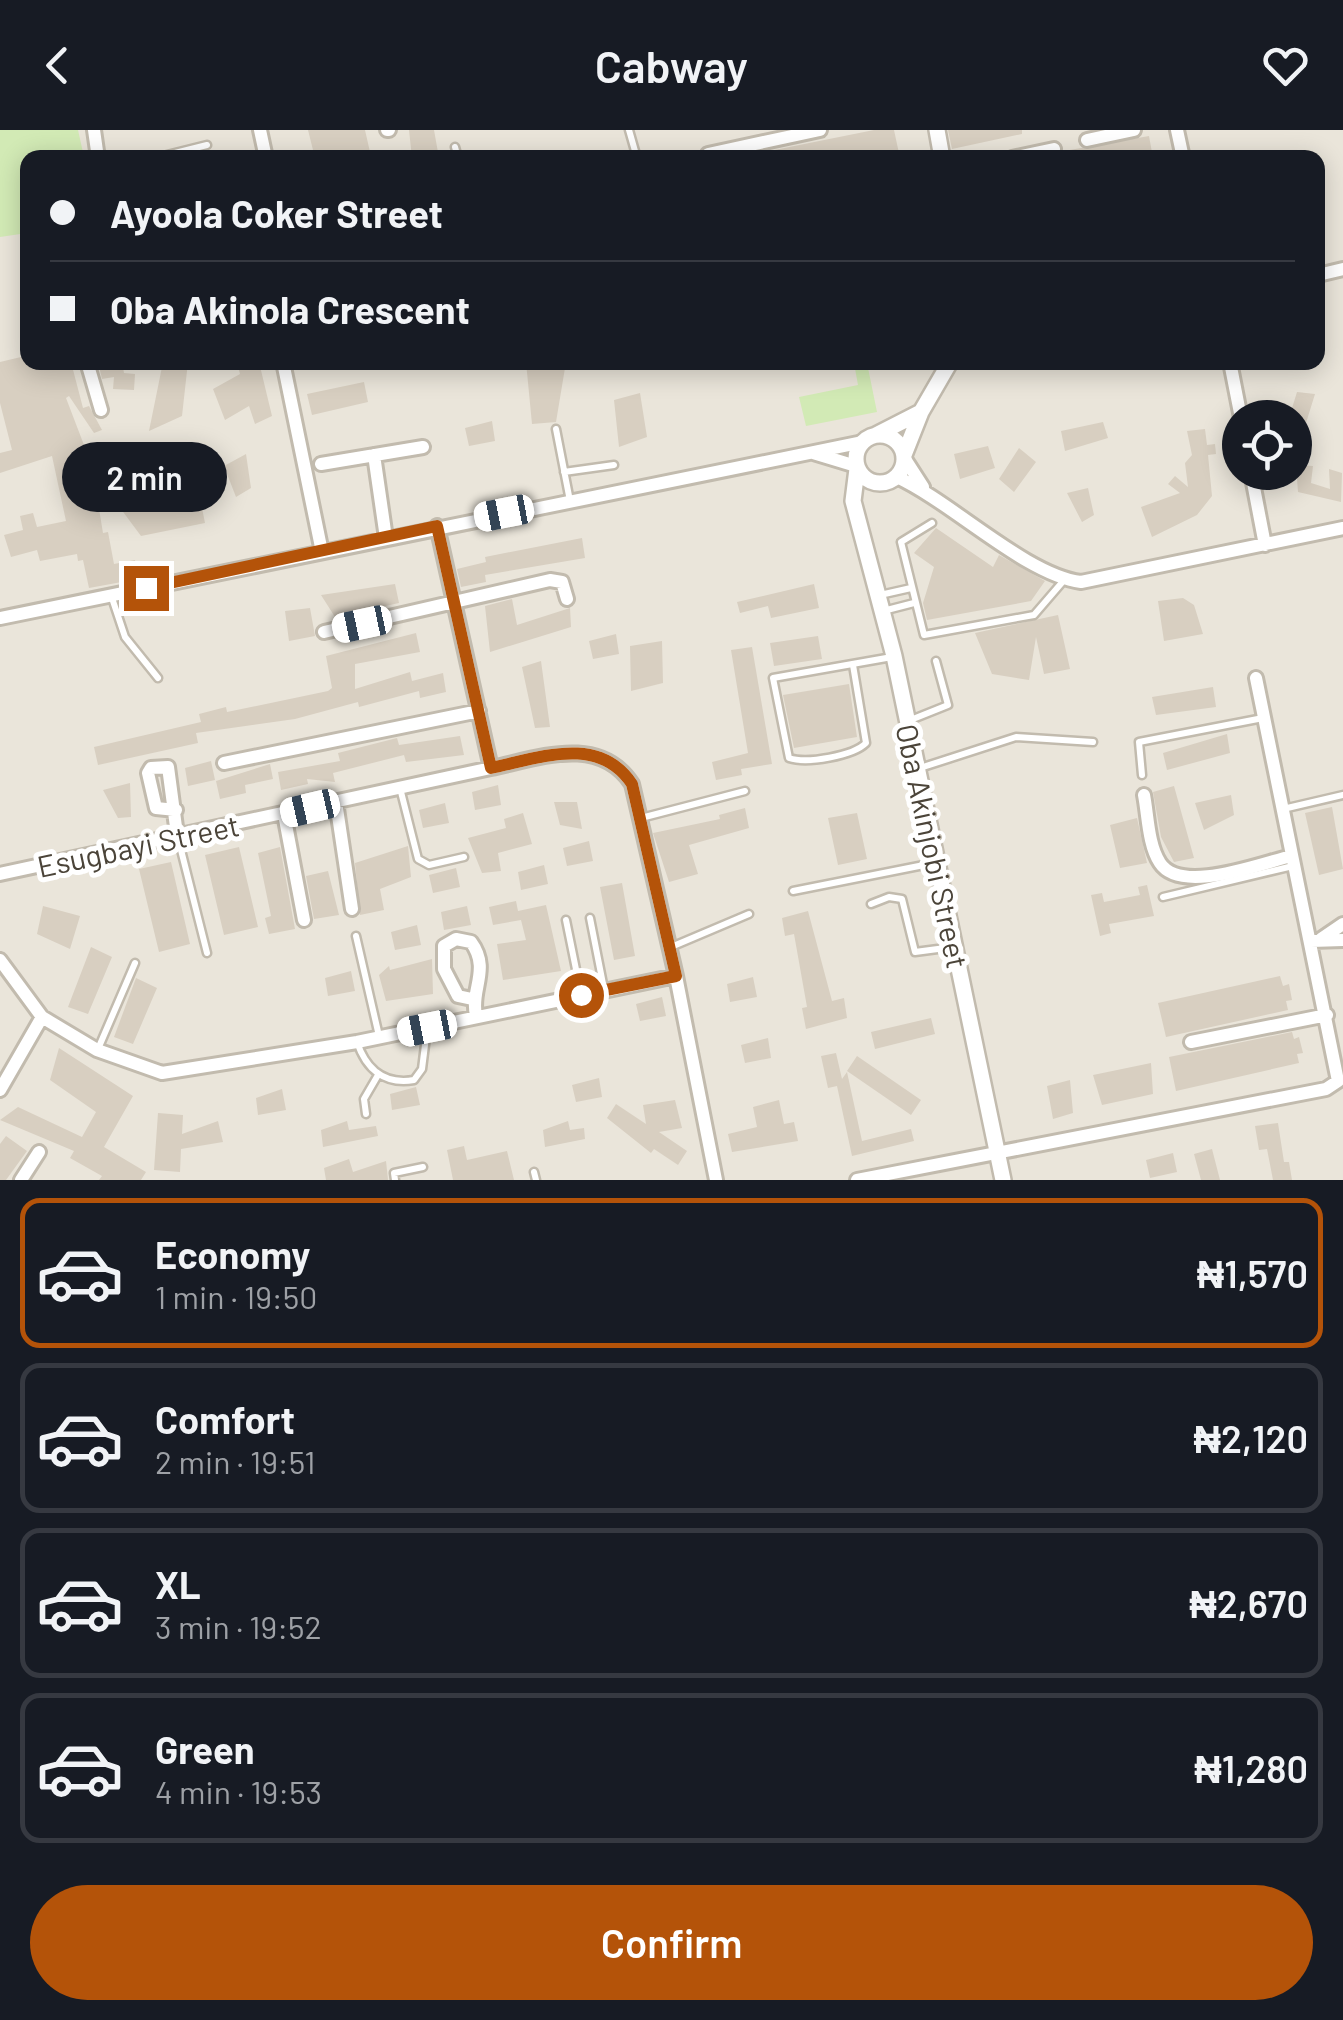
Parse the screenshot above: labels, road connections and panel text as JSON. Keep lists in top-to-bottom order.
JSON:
{
  "streets": {
    "street": ["Esugbayi Street", "Oba Akinjobi Street"]
  },
  "page": {
    "header": "Cabway",
    "banner": ["Ayoola Coker Street", "Oba Akinola Crescent"],
    "bubble": "2 min",
    "list": [
      {
        "name": "Economy",
        "note": "1 min · 19:50",
        "value": "₦1,570"
      },
      {
        "name": "Comfort",
        "note": "2 min · 19:51",
        "value": "₦2,120"
      },
      {
        "name": "XL",
        "note": "3 min · 19:52",
        "value": "₦2,670"
      },
      {
        "name": "Green",
        "note": "4 min · 19:53",
        "value": "₦1,280"
      }
    ],
    "buttons": "Confirm"
  }
}
